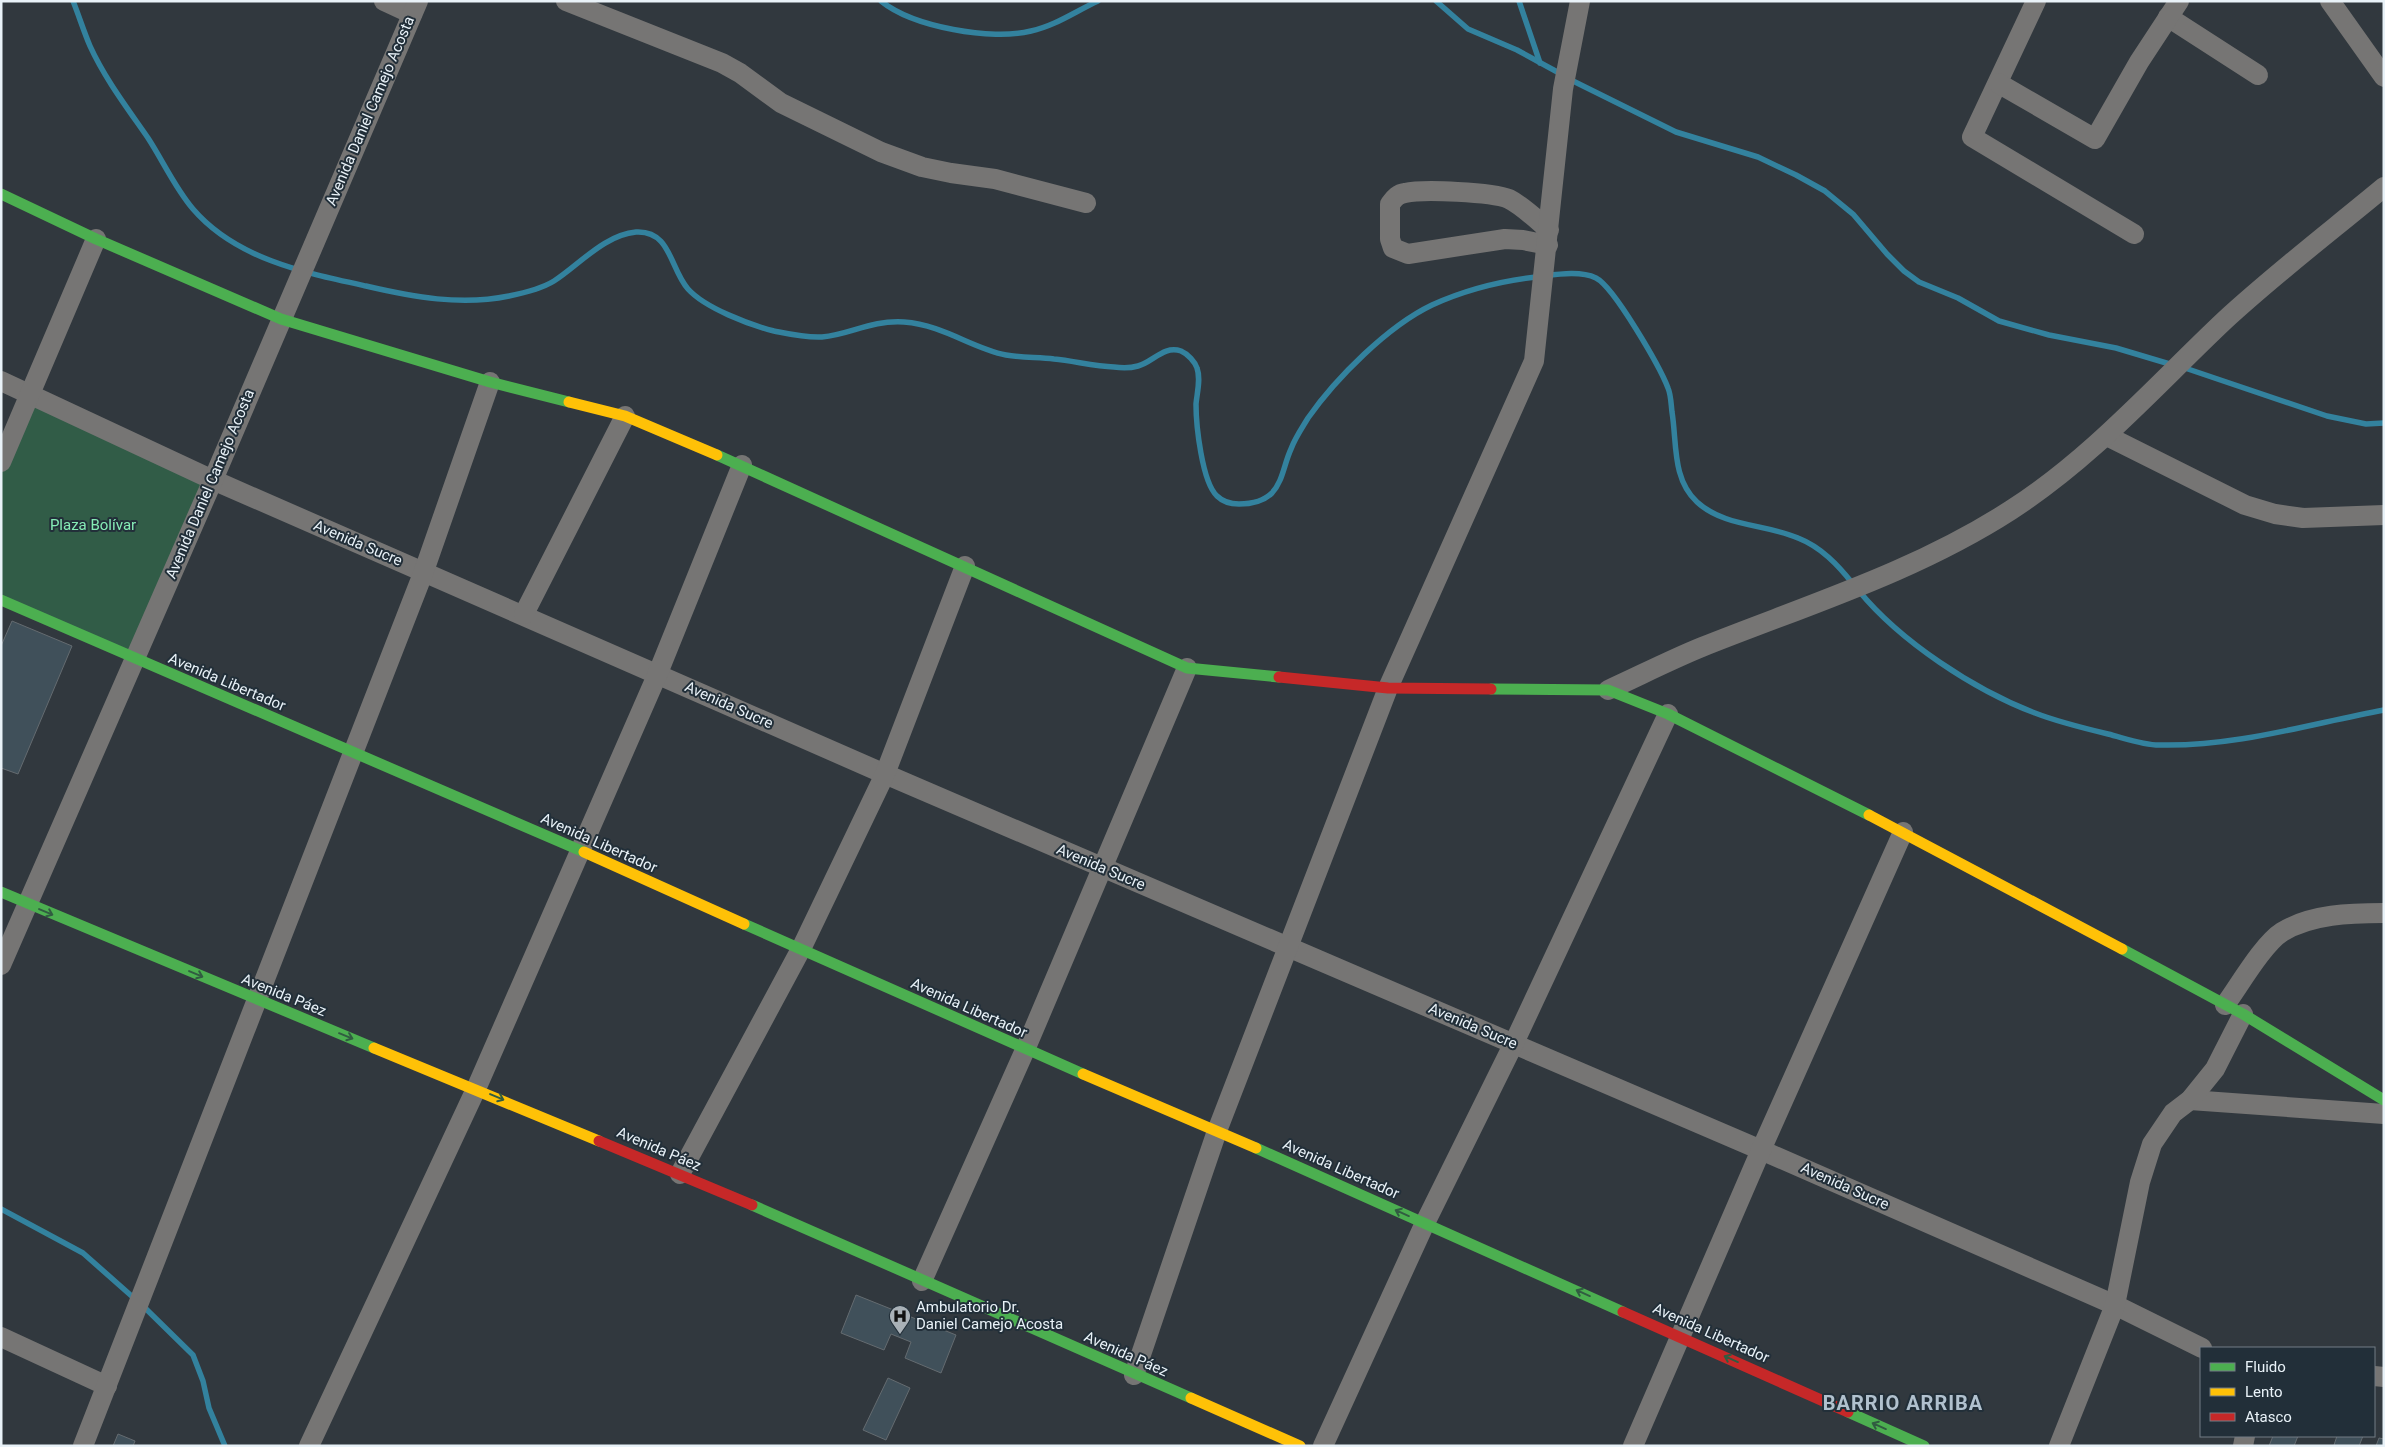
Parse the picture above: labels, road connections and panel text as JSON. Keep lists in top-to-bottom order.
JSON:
{
  "streets": {
    "main road": ["Avenida Libertador", "Avenida Páez"],
    "street": ["Avenida Daniel Camejo Acosta", "Avenida Sucre"]
  },
  "crossings": [
    ["Avenida Daniel Camejo Acosta", "Avenida Sucre"],
    ["Avenida Daniel Camejo Acosta", "Avenida Libertador"],
    ["Avenida Daniel Camejo Acosta", "Avenida Páez"]
  ],
  "one_way": ["Avenida Libertador", "Avenida Páez"],
  "districts": ["BARRIO ARRIBA"],
  "parks": ["Plaza Bolívar"],
  "places": {
    "hospital": ["Ambulatorio Dr. Daniel Camejo Acosta"]
  },
  "legend": ["Fluido", "Lento", "Atasco"]
}
